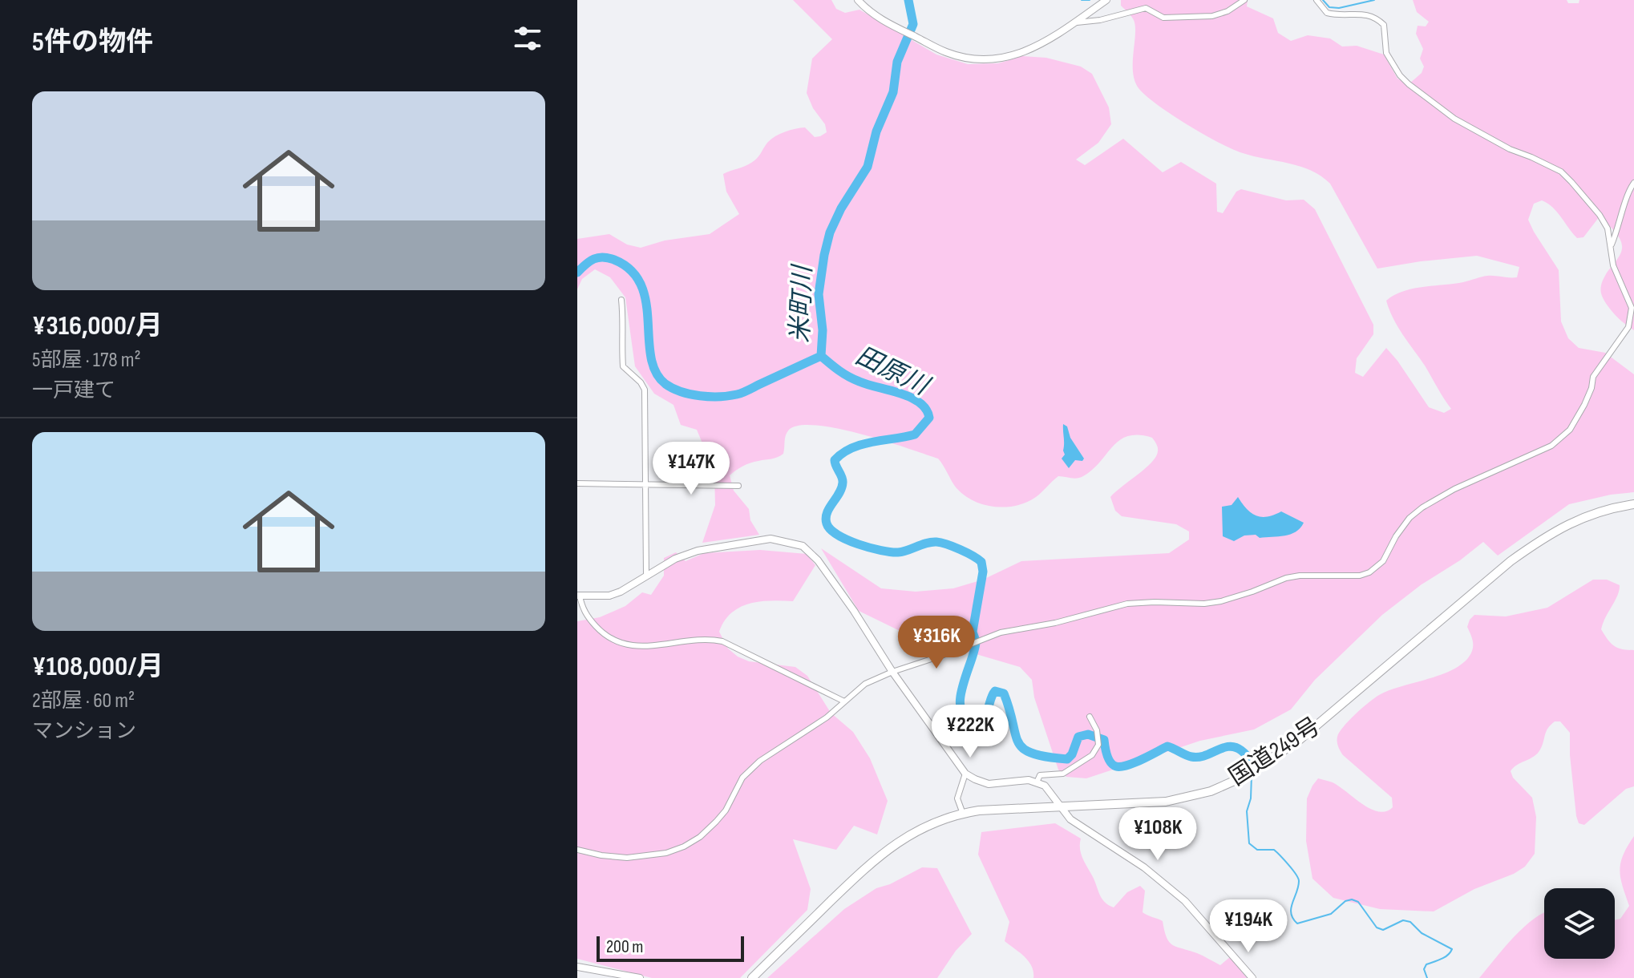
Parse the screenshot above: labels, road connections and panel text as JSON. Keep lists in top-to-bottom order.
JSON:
{
  "streets": {
    "highway": ["国道249号"]
  },
  "water": ["米町川", "田原川"],
  "scale_bar": "200 m",
  "page": {
    "heading": "5件の物件",
    "list": [
      {
        "name": "¥316,000/月",
        "note": "5部屋 · 178 m² · 一戸建て"
      },
      {
        "name": "¥108,000/月",
        "note": "2部屋 · 60 m² · マンション"
      }
    ],
    "price": [
      "¥147K",
      "¥316K",
      "¥222K",
      "¥108K",
      "¥194K"
    ],
    "scale": "200 m"
  }
}
